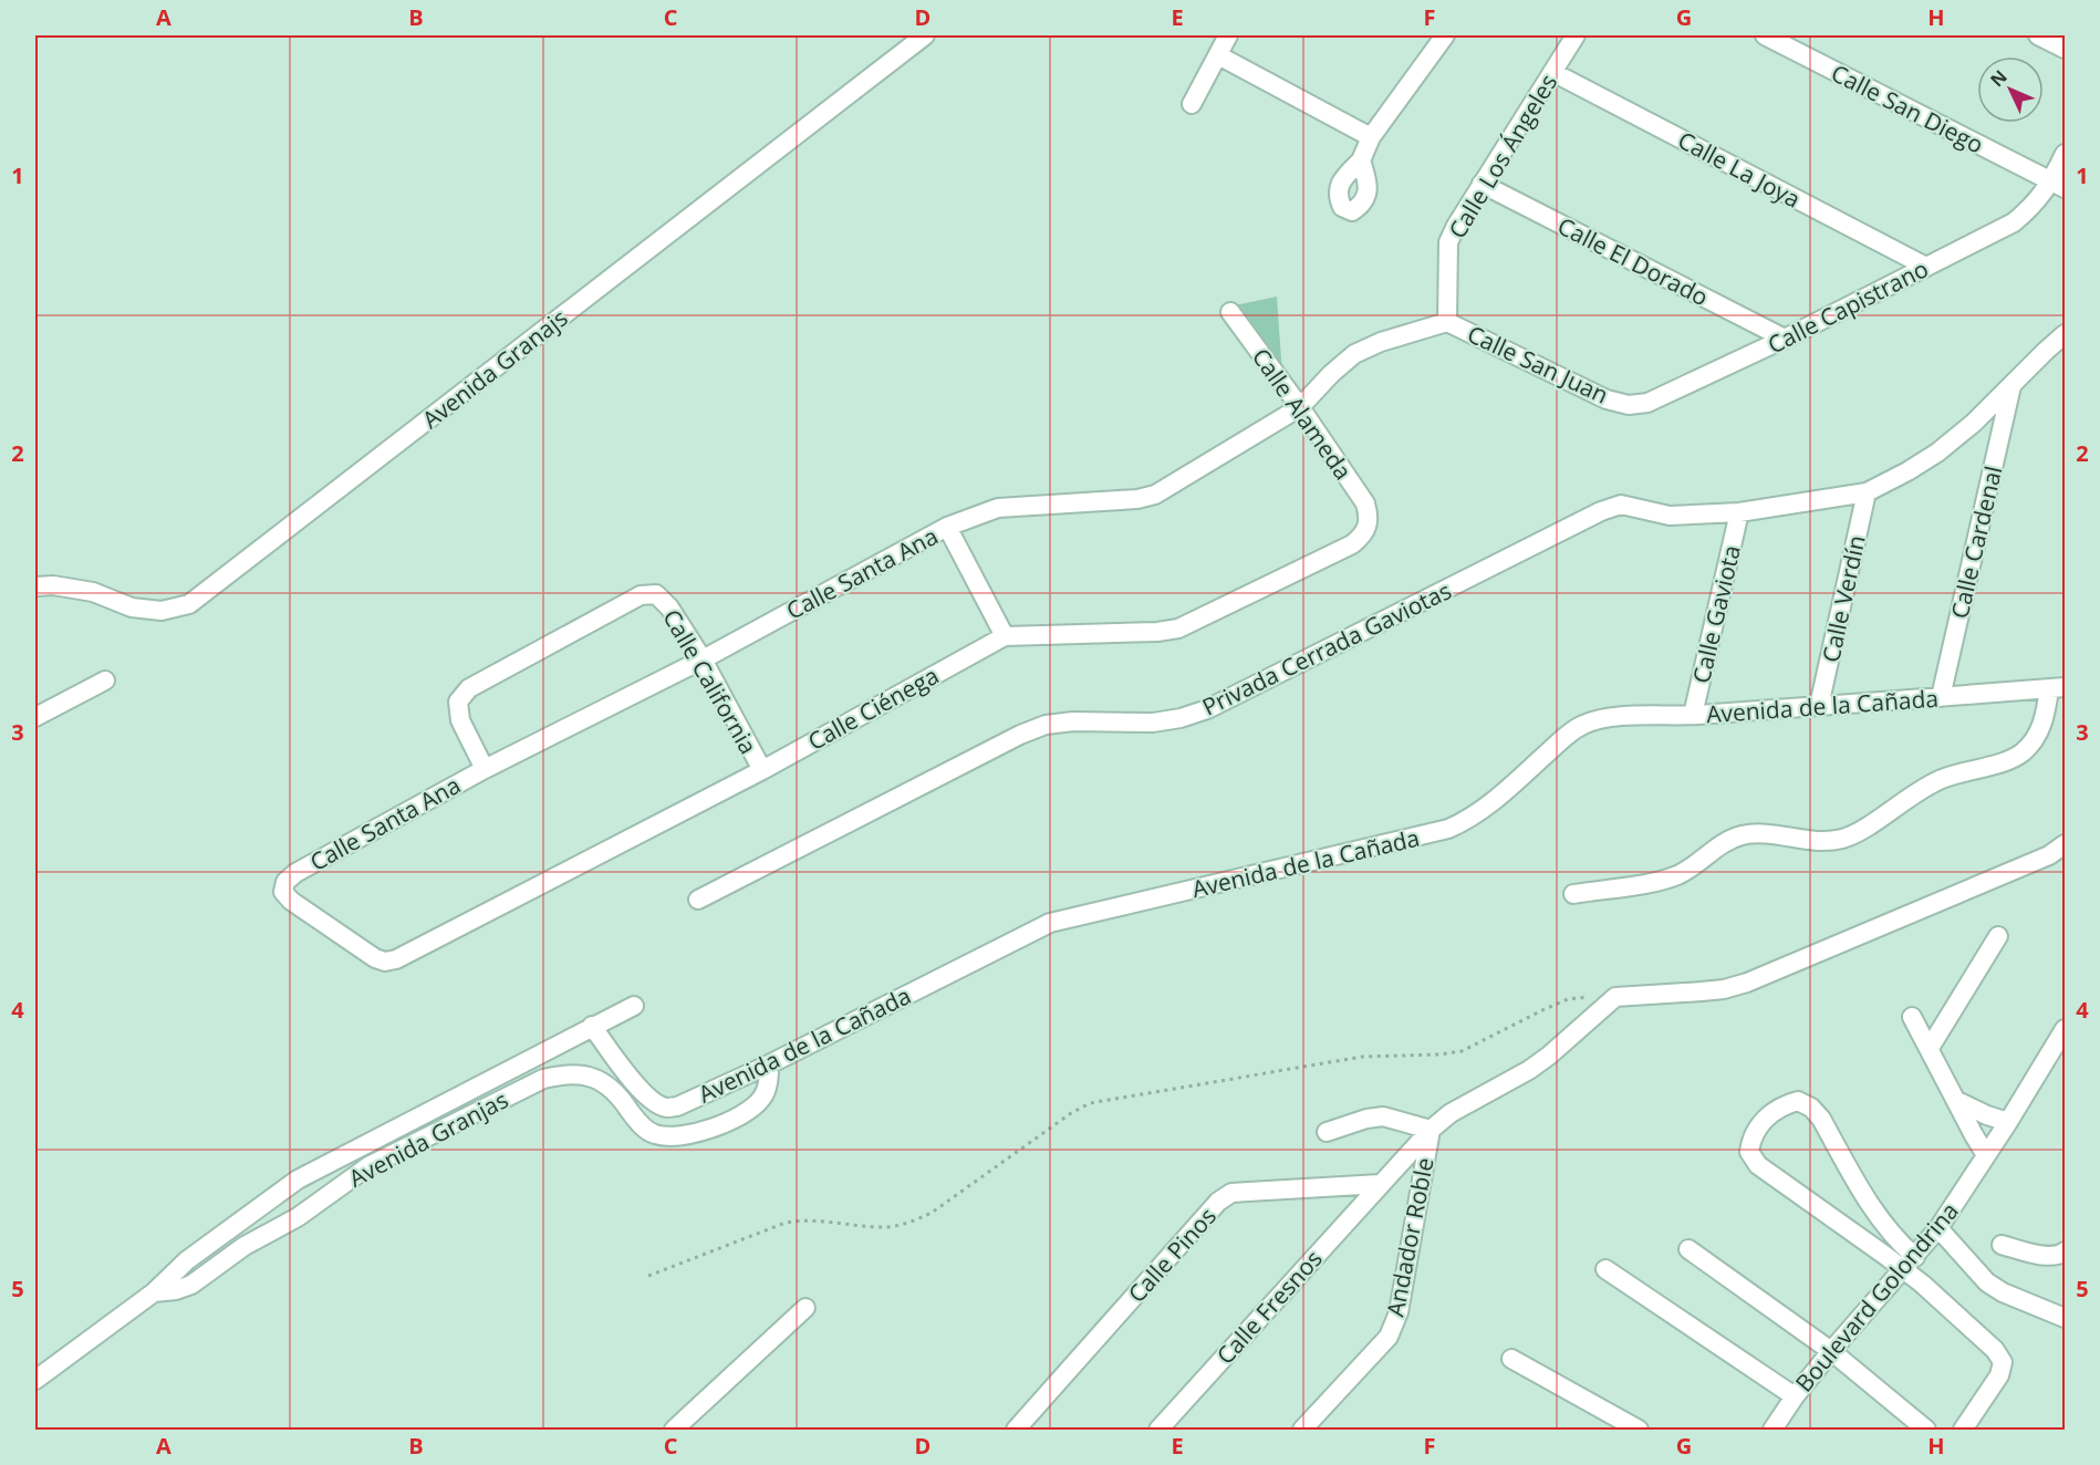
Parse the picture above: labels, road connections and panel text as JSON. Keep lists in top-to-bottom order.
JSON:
{
  "streets": {
    "street": [
      "Calle San Diego",
      "Calle Los Ángeles",
      "Calle La Joya",
      "Calle El Dorado",
      "Calle Capistrano",
      "Calle San Juan",
      "Avenida Granajs",
      "Calle Alameda",
      "Calle Cardenal",
      "Calle Santa Ana",
      "Calle Verdín",
      "Calle Gaviota",
      "Privada Cerrada Gaviotas",
      "Calle California",
      "Avenida de la Cañada",
      "Calle Ciénega",
      "Avenida Granjas",
      "Andador Roble",
      "Calle Pinos",
      "Boulevard Golondrina",
      "Calle Fresnos"
    ]
  },
  "crossings": [
    ["Calle San Diego", "Calle Capistrano"],
    ["Calle Los Ángeles", "Calle La Joya"],
    ["Calle Los Ángeles", "Calle El Dorado"],
    ["Calle Los Ángeles", "Calle San Juan"],
    ["Calle Los Ángeles", "Calle Santa Ana"],
    ["Calle La Joya", "Calle Capistrano"],
    ["Calle El Dorado", "Calle Capistrano"],
    ["Calle Capistrano", "Calle San Juan"],
    ["Calle San Juan", "Calle Santa Ana"],
    ["Calle Alameda", "Calle Santa Ana"],
    ["Calle Alameda", "Calle Ciénega"],
    ["Calle Cardenal", "Privada Cerrada Gaviotas"],
    ["Calle Cardenal", "Avenida de la Cañada"],
    ["Calle Santa Ana", "Calle California"],
    ["Calle Santa Ana", "Calle Ciénega"],
    ["Calle Verdín", "Privada Cerrada Gaviotas"],
    ["Calle Verdín", "Avenida de la Cañada"],
    ["Calle Gaviota", "Privada Cerrada Gaviotas"],
    ["Calle Gaviota", "Avenida de la Cañada"],
    ["Calle California", "Calle Ciénega"],
    ["Avenida de la Cañada", "Avenida Granjas"],
    ["Andador Roble", "Calle Fresnos"],
    ["Calle Pinos", "Calle Fresnos"]
  ],
  "north": "top left",
  "grid": {
    "columns": [
      "A",
      "B",
      "C",
      "D",
      "E",
      "F",
      "G",
      "H"
    ],
    "rows": [
      "1",
      "2",
      "3",
      "4",
      "5"
    ]
  }
}
